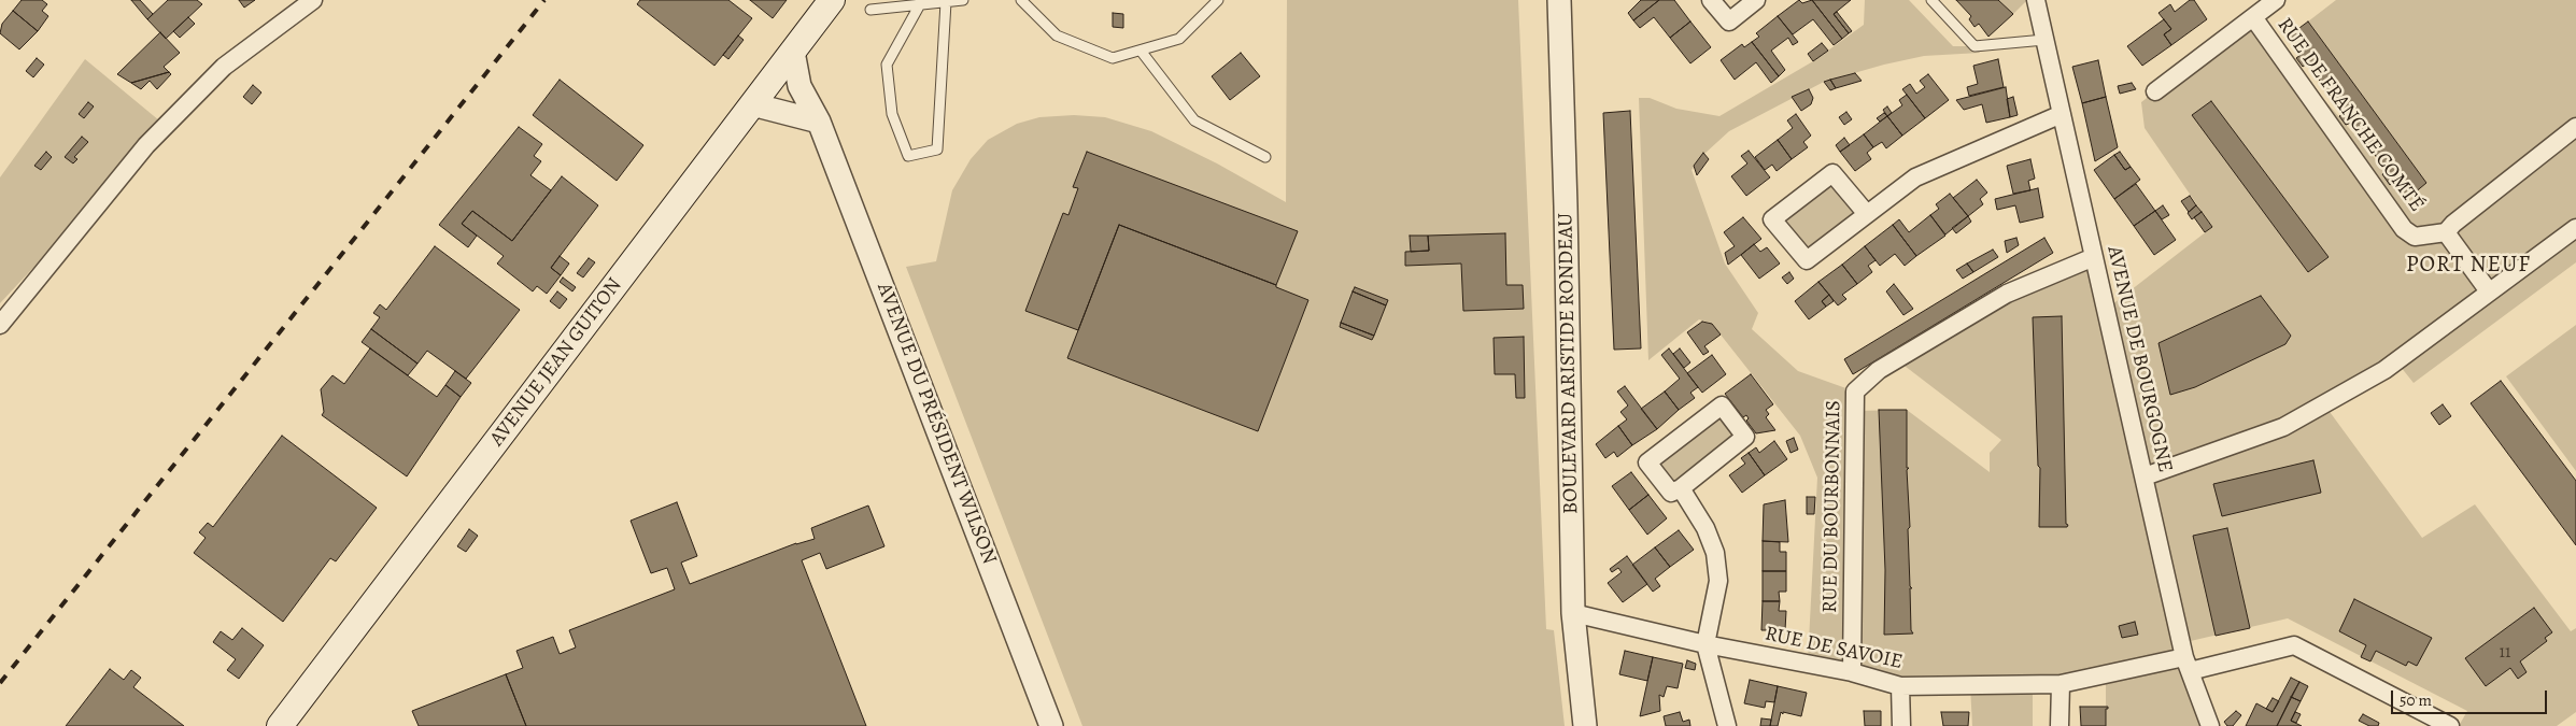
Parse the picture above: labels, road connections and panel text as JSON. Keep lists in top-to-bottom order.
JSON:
{
  "streets": {
    "main road": ["AVENUE JEAN GUITON"],
    "street": [
      "RUE DE FRANCHE COMTÉ",
      "AVENUE DE BOURGOGNE",
      "BOULEVARD ARISTIDE RONDEAU",
      "AVENUE DU PRÉSIDENT WILSON",
      "RUE DU BOURBONNAIS",
      "RUE DE SAVOIE"
    ]
  },
  "crossings": [
    ["AVENUE DE BOURGOGNE", "RUE DU BOURBONNAIS"],
    ["AVENUE DE BOURGOGNE", "RUE DE SAVOIE"],
    ["AVENUE JEAN GUITON", "AVENUE DU PRÉSIDENT WILSON"],
    ["BOULEVARD ARISTIDE RONDEAU", "RUE DE SAVOIE"],
    ["RUE DU BOURBONNAIS", "RUE DE SAVOIE"]
  ],
  "districts": ["PORT NEUF"],
  "house_numbers": ["11"],
  "scale_bar": "50 m"
}
